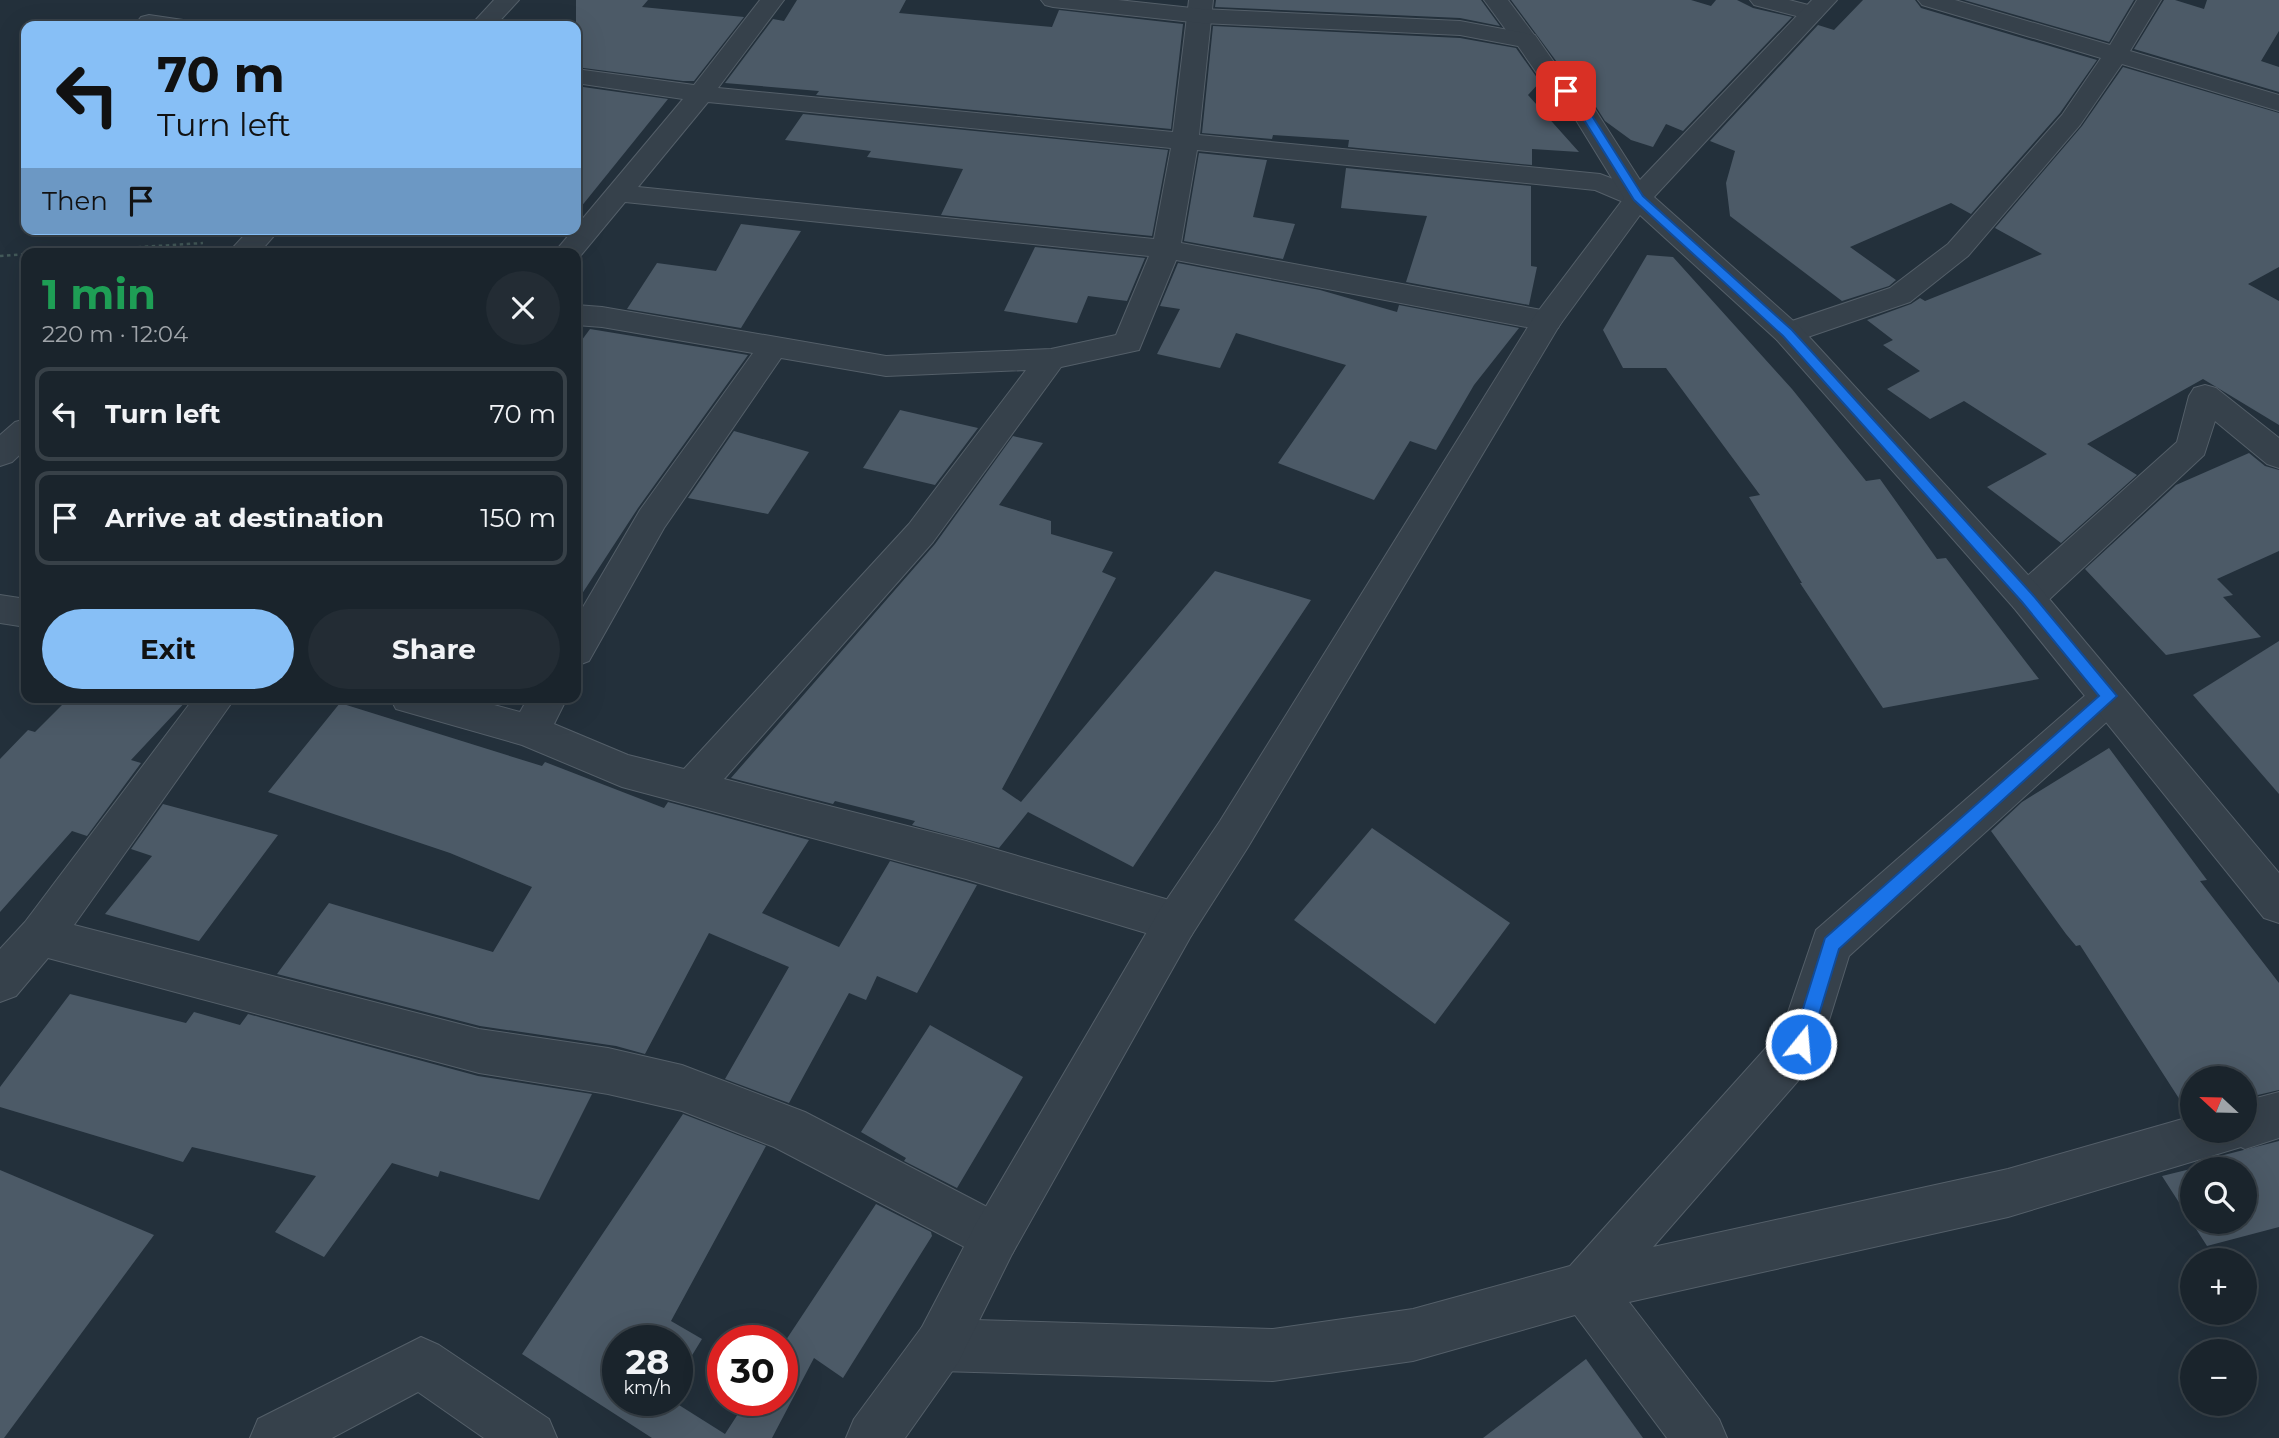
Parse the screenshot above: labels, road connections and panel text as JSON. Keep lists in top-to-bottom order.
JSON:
{
  "north": "left",
  "page": {
    "turn": ["70 m", "Turn left"],
    "then": "Then",
    "heading": ["1 min", "220 m · 12:04"],
    "list": [
      {
        "name": "Turn left",
        "value": "70 m"
      },
      {
        "name": "Arrive at destination",
        "value": "150 m"
      }
    ],
    "buttons": ["Exit", "Share"],
    "map_buttons": ["+", "−"],
    "speed": "28 km/h",
    "limit": "30"
  }
}
